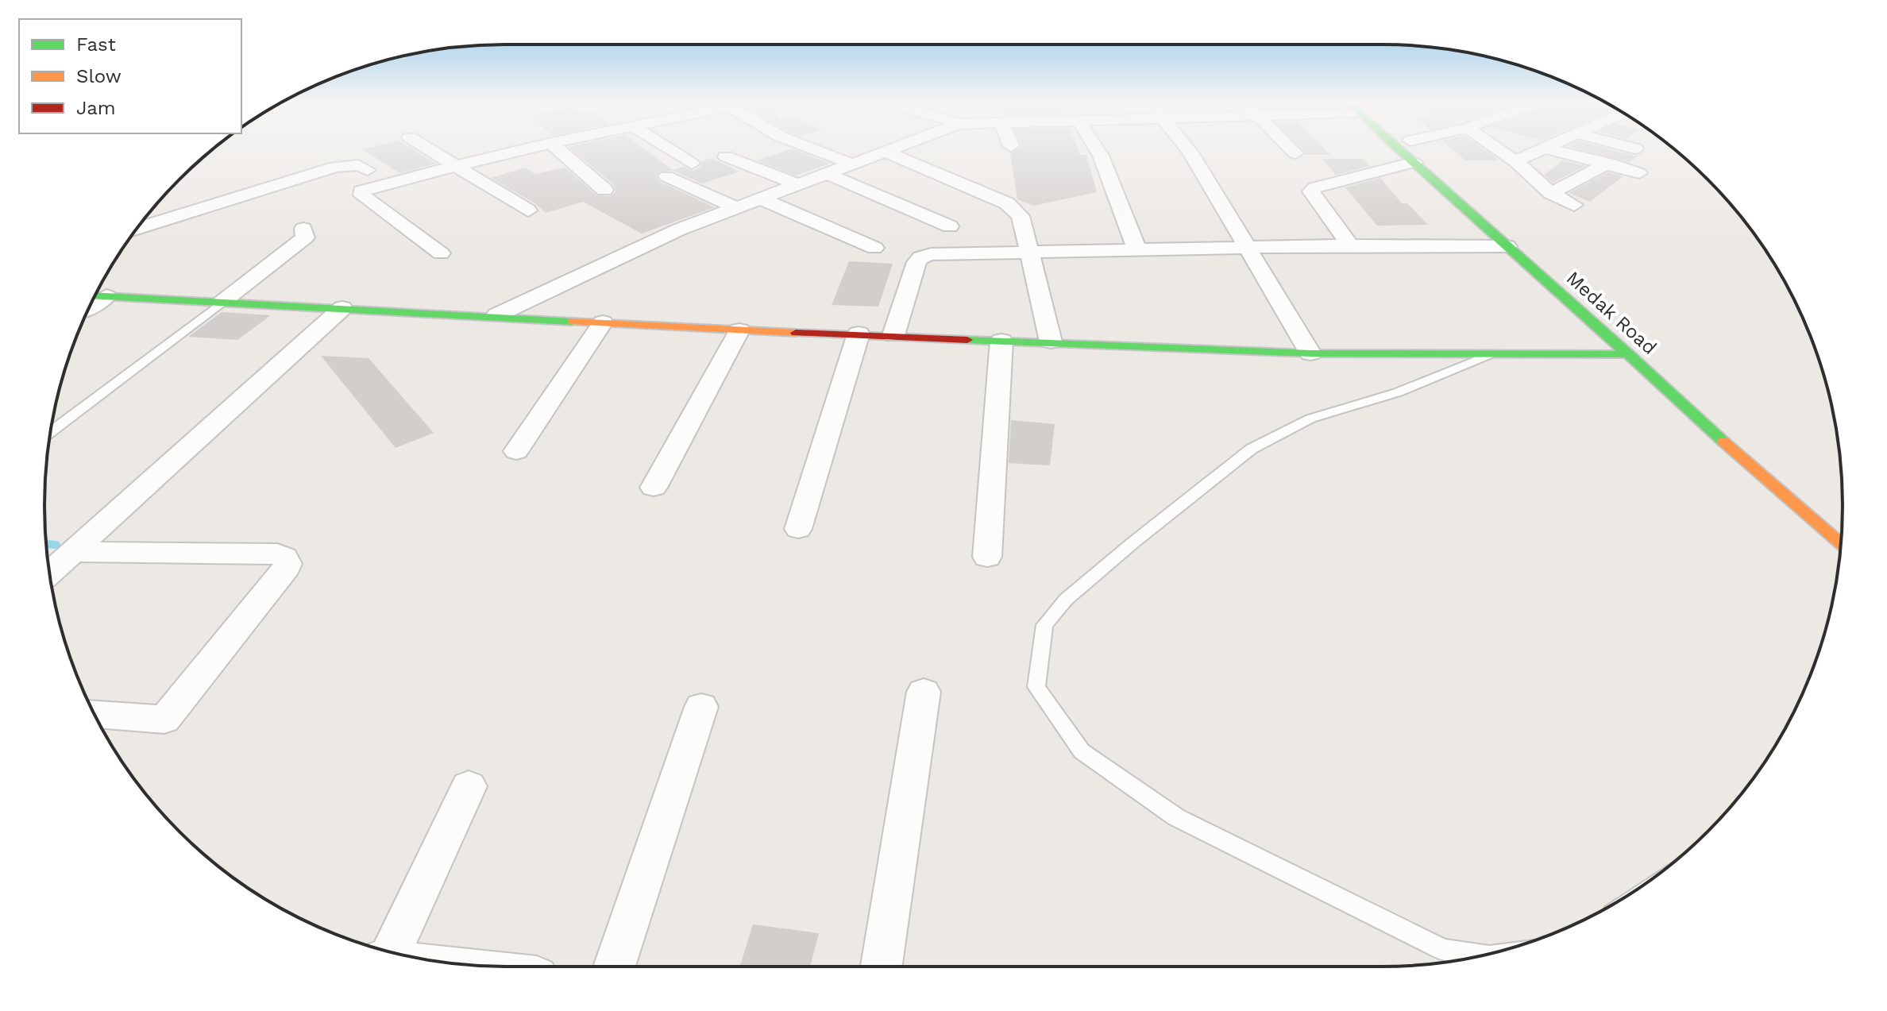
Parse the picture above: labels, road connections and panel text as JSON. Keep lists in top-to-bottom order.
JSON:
{
  "streets": {
    "street": ["Medak Road"]
  },
  "legend": ["Fast", "Slow", "Jam"]
}
